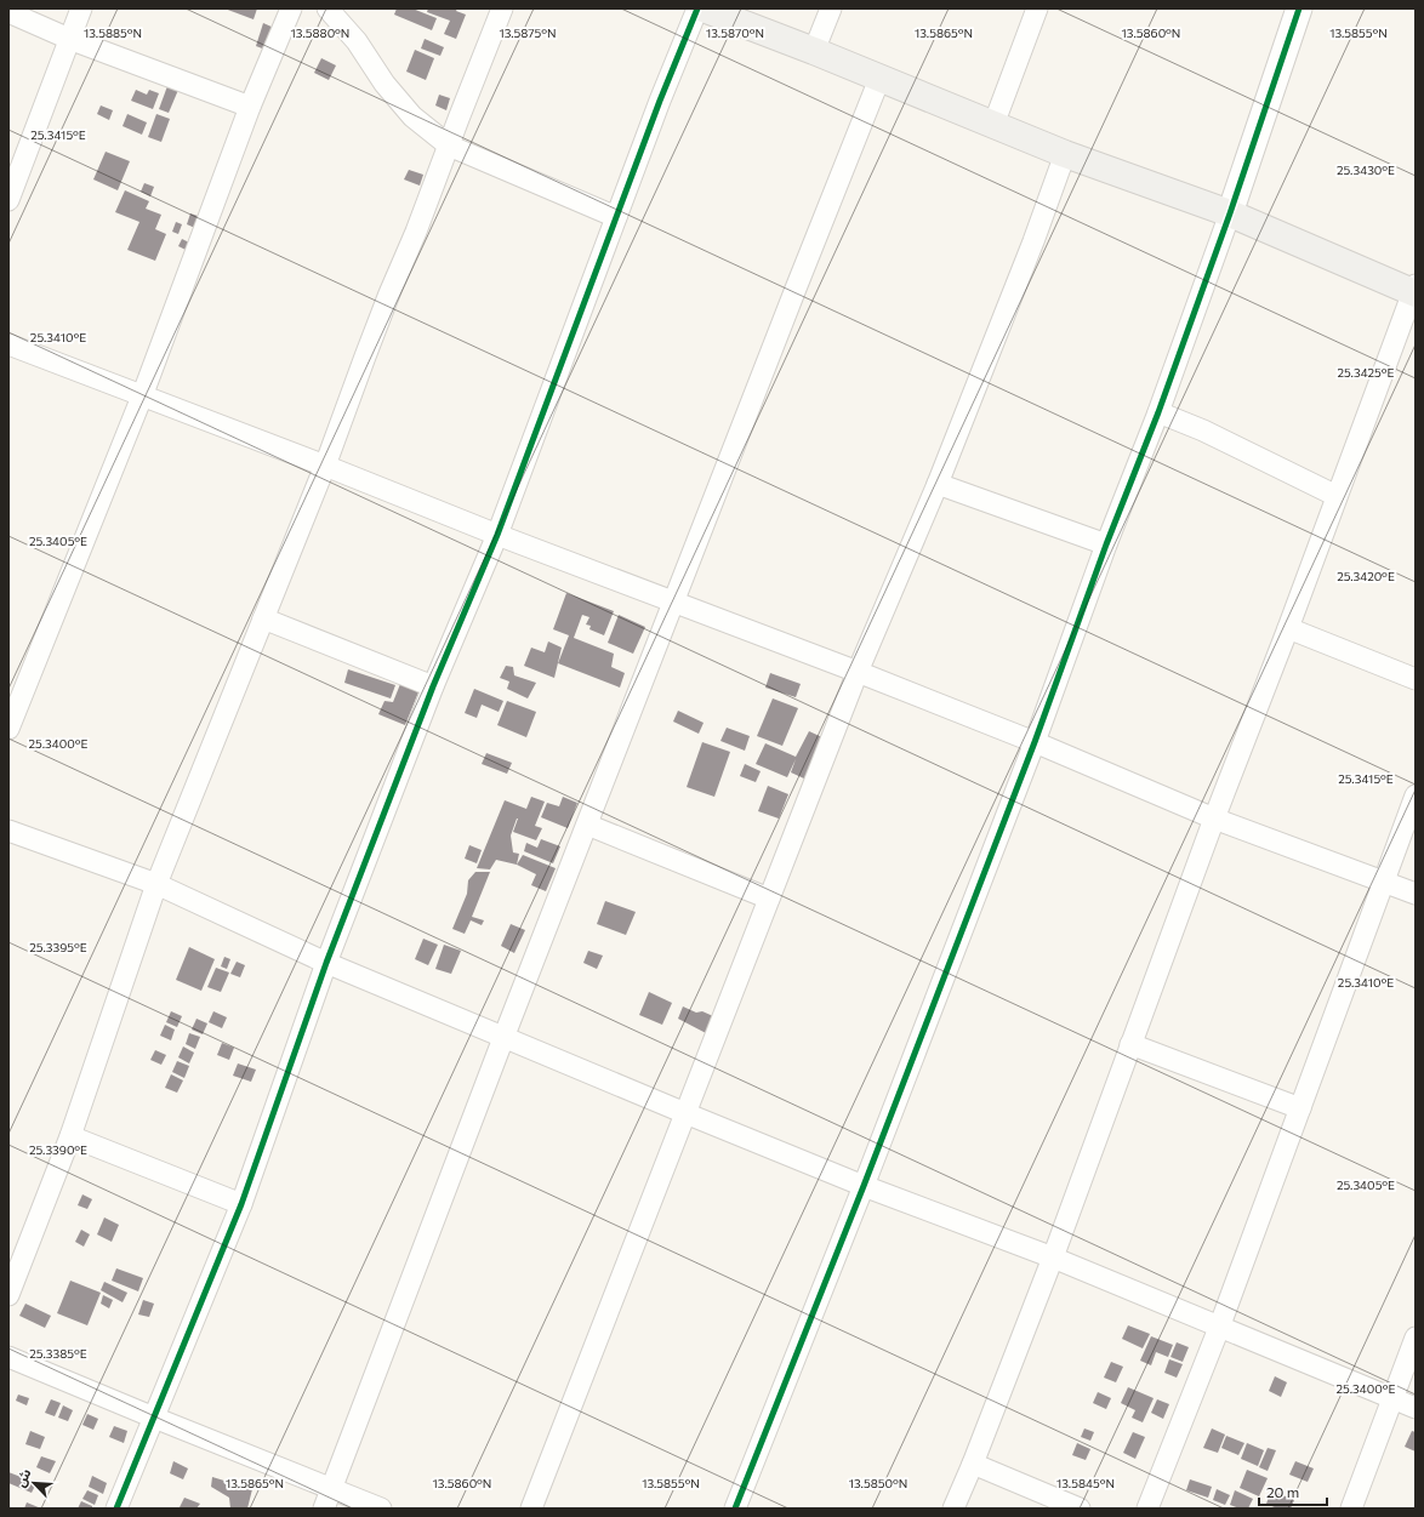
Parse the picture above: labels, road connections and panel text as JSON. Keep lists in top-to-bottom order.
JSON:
{
  "scale_bar": "20 m",
  "north": "top left",
  "coordinates": [
    "13.5885°N",
    "13.5880°N",
    "13.5875°N",
    "13.5870°N",
    "13.5865°N",
    "13.5860°N",
    "13.5855°N",
    "25.3415°E",
    "25.3430°E",
    "25.3410°E",
    "25.3425°E",
    "25.3405°E",
    "25.3420°E",
    "25.3400°E",
    "25.3395°E",
    "25.3390°E",
    "25.3385°E",
    "13.5850°N",
    "13.5845°N"
  ]
}
